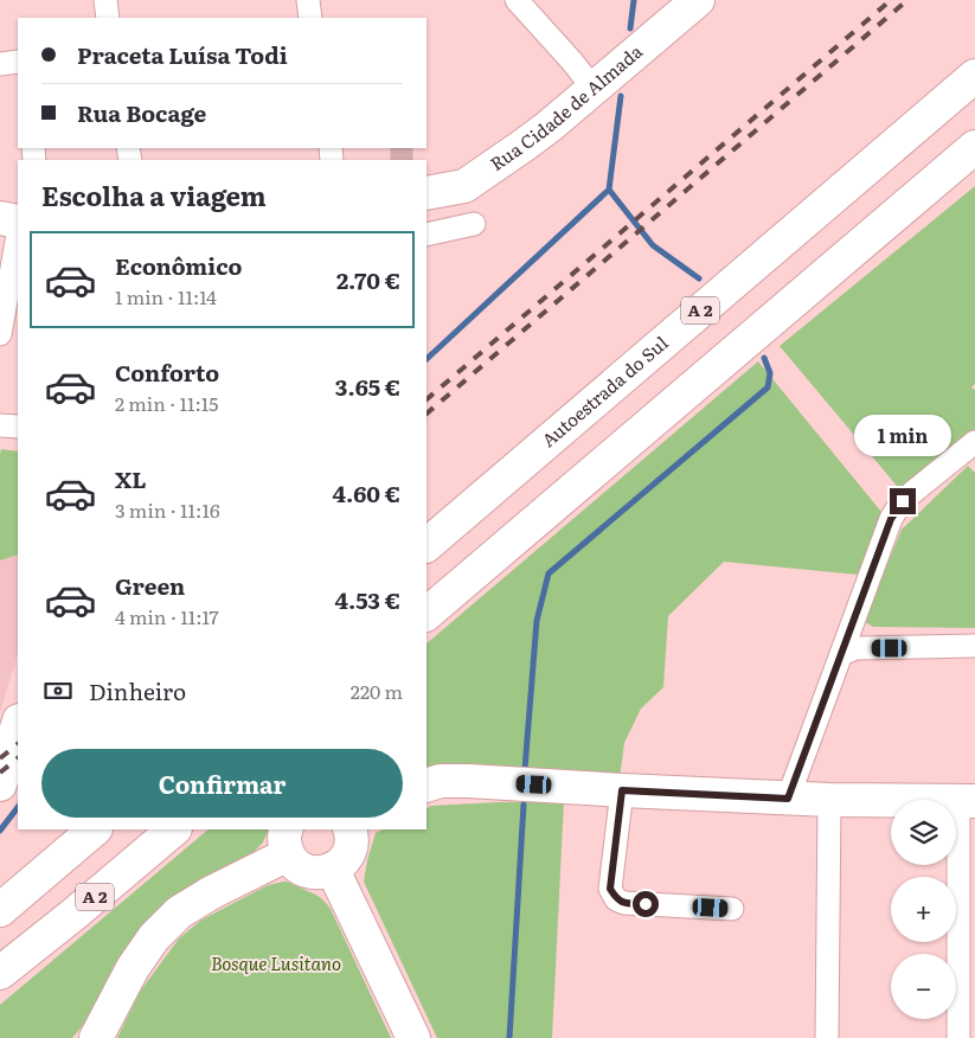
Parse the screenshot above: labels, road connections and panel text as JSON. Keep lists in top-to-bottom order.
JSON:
{
  "streets": {
    "main road": ["Rua Cidade de Almada", "A 2", "Autoestrada do Sul"]
  },
  "parks": ["Bosque Lusitano"],
  "page": {
    "banner": ["Praceta Luísa Todi", "Rua Bocage"],
    "heading": "Escolha a viagem",
    "list": [
      {
        "name": "Econômico",
        "note": "1 min · 11:14",
        "value": "2.70 €"
      },
      {
        "name": "Conforto",
        "note": "2 min · 11:15",
        "value": "3.65 €"
      },
      {
        "name": "XL",
        "note": "3 min · 11:16",
        "value": "4.60 €"
      },
      {
        "name": "Green",
        "note": "4 min · 11:17",
        "value": "4.53 €"
      }
    ],
    "bubble": "1 min",
    "pay": ["Dinheiro", "220 m"],
    "buttons": "Confirmar",
    "map_buttons": ["+", "−"]
  }
}
